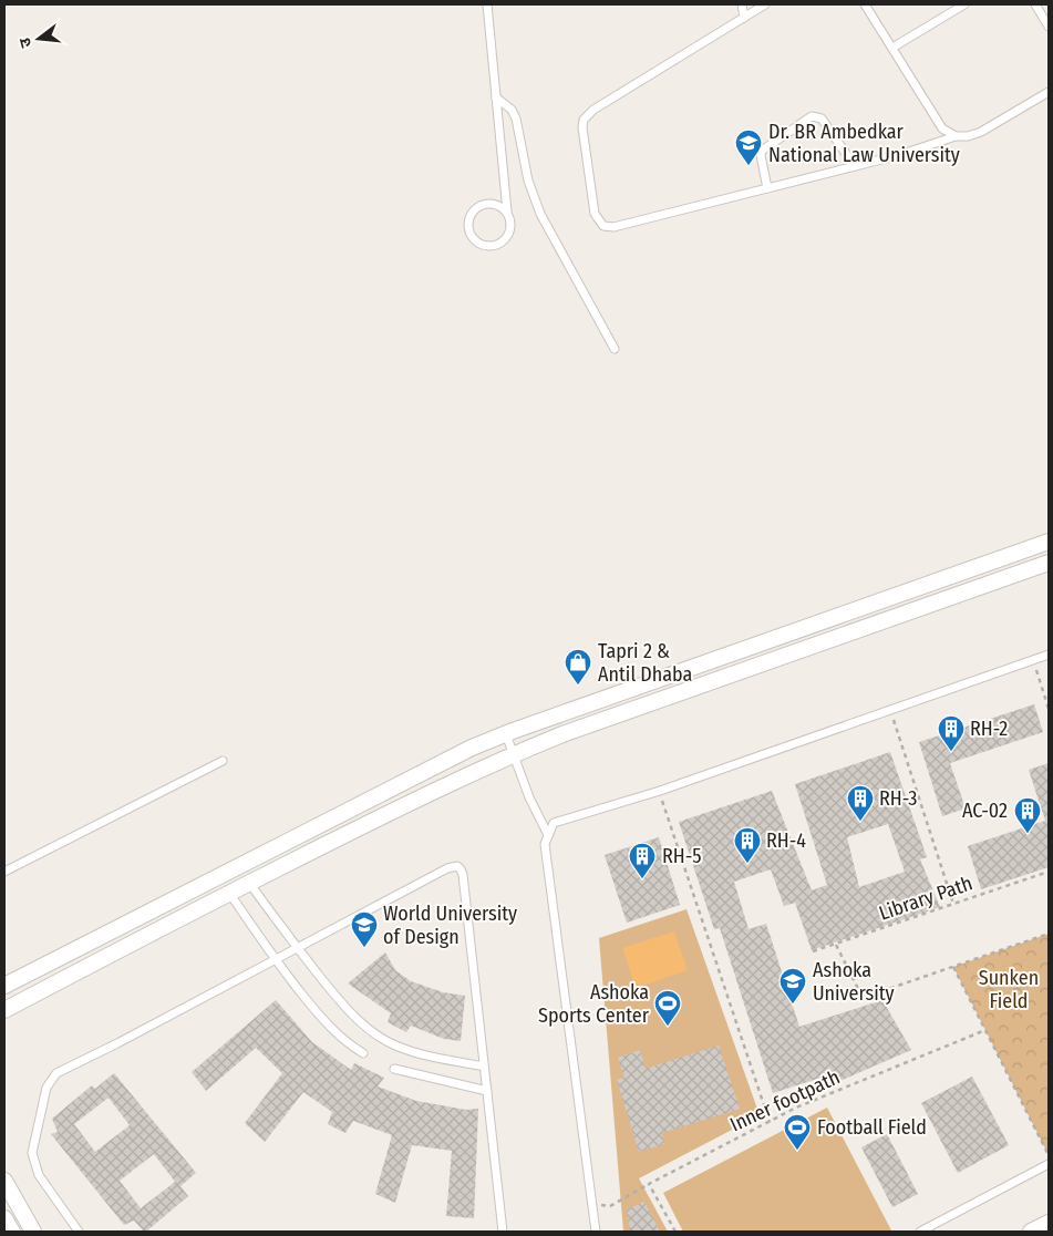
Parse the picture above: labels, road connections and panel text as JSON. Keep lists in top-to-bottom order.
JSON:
{
  "streets": {
    "path": ["Library Path", "Inner footpath"]
  },
  "parks": ["Sunken Field"],
  "places": {
    "school or university": ["Dr. BR Ambedkar National Law University", "World University of Design", "Ashoka University"],
    "shop": ["Tapri 2 & Antil Dhaba"],
    "building": [
      "RH-2",
      "RH-3",
      "AC-02",
      "RH-4",
      "RH-5"
    ],
    "sports": ["Ashoka Sports Center", "Football Field"]
  },
  "north": "left"
}
